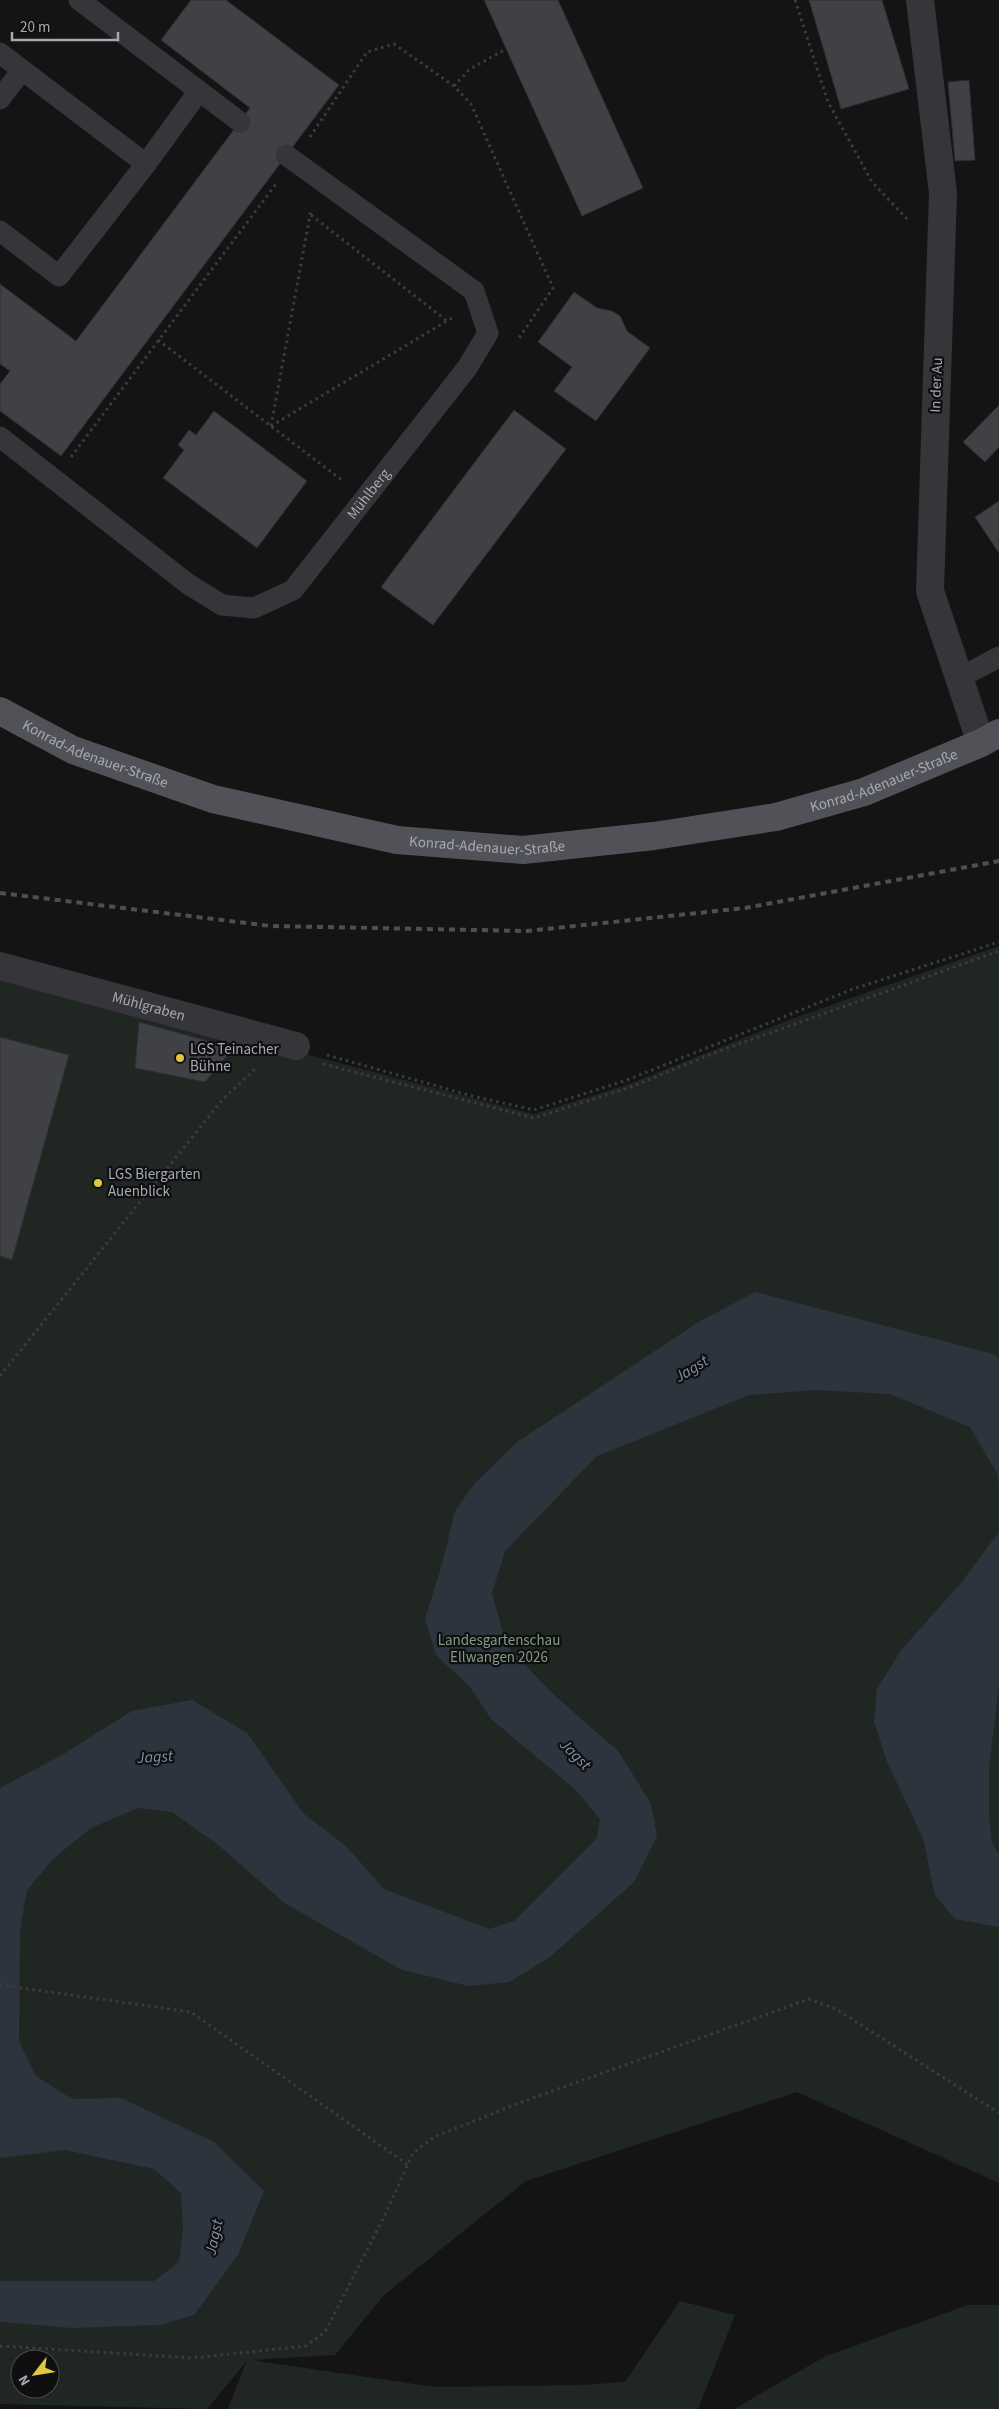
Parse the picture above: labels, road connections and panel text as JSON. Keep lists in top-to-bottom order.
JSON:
{
  "streets": {
    "main road": ["Konrad-Adenauer-Straße"],
    "street": ["In der Au", "Mühlgraben"],
    "lane": ["Mühlberg"]
  },
  "crossings": [
    ["In der Au", "Konrad-Adenauer-Straße"]
  ],
  "water": ["Jagst"],
  "parks": ["Landesgartenschau Ellwangen 2026"],
  "places": ["LGS Teinacher Bühne", "LGS Biergarten Auenblick"],
  "scale_bar": "20 m",
  "north": "bottom left"
}
